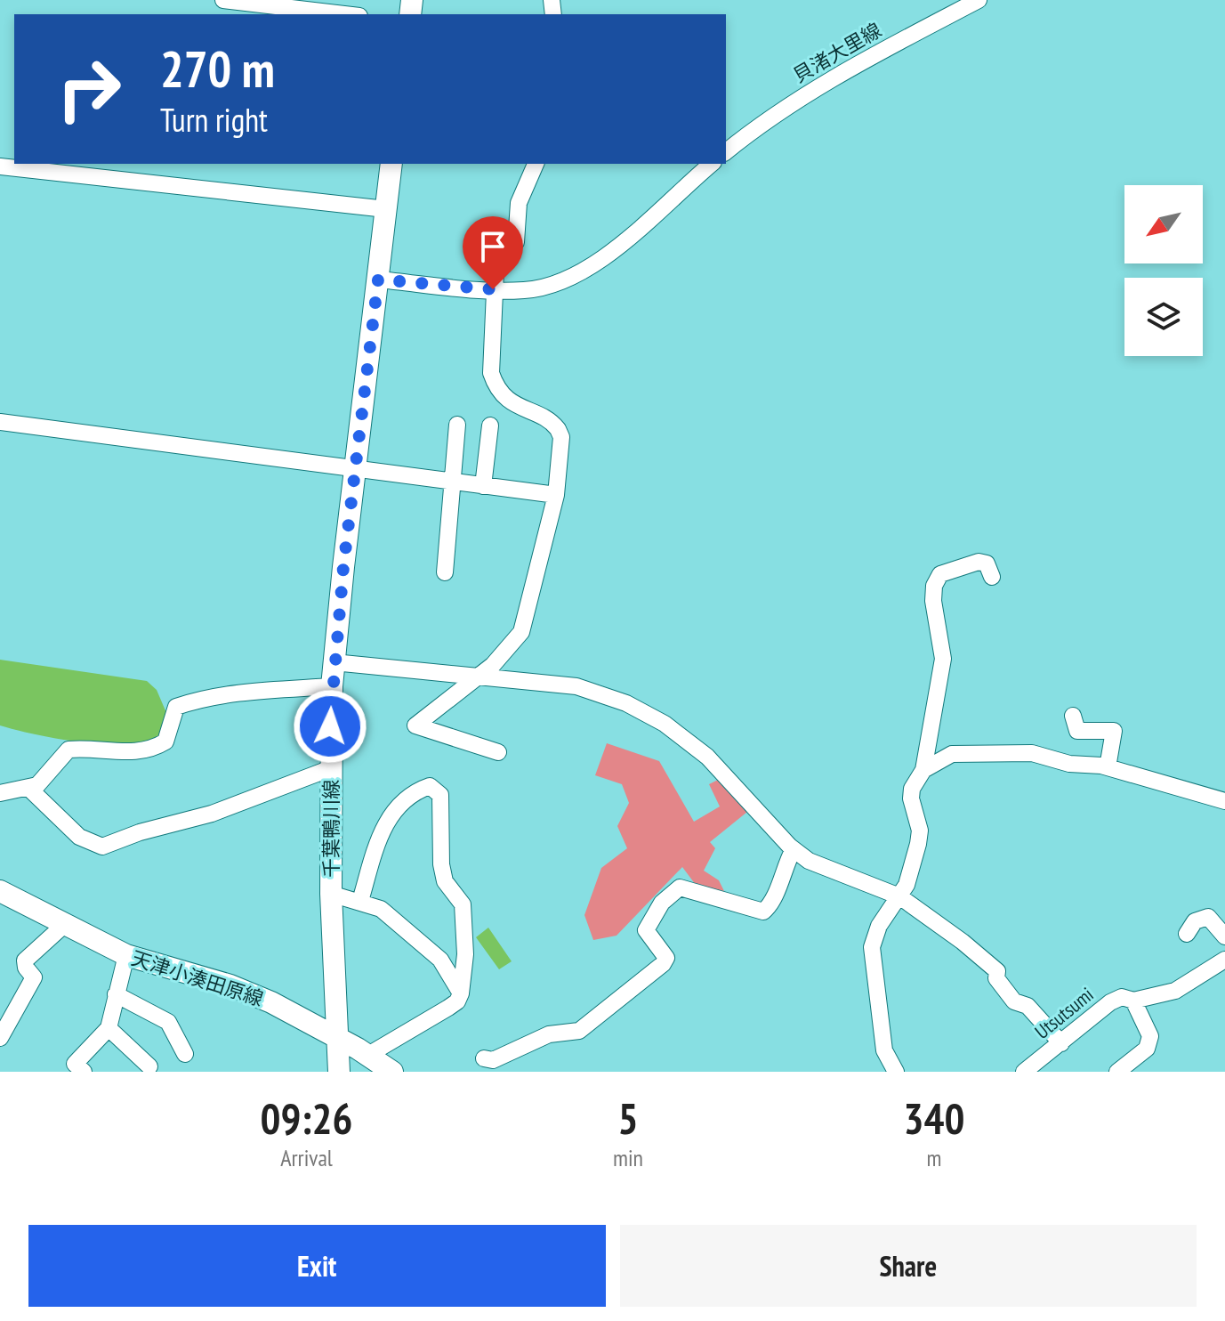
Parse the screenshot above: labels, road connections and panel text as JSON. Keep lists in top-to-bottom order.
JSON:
{
  "streets": {
    "main road": ["千葉鴨川線", "天津小湊田原線"],
    "street": ["貝渚大里線", "Utsutsumi"]
  },
  "crossings": [
    ["千葉鴨川線", "天津小湊田原線"]
  ],
  "north": "bottom left",
  "page": {
    "turn": ["270 m", "Turn right"],
    "eta": [
      "09:26",
      "Arrival",
      "5",
      "min",
      "340",
      "m"
    ],
    "buttons": ["Exit", "Share"]
  }
}
